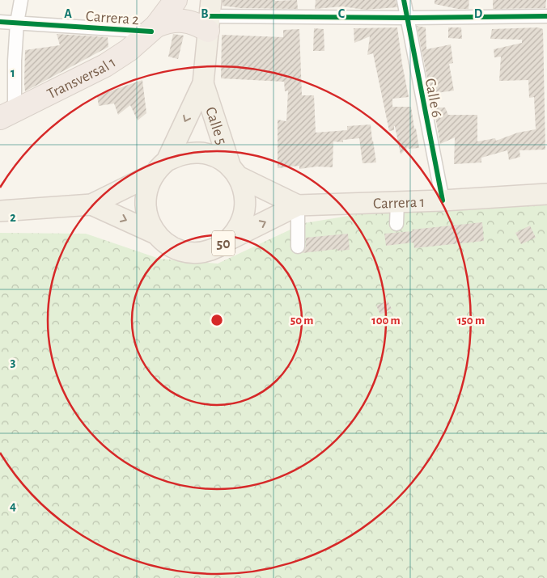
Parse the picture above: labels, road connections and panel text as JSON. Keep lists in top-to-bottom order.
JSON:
{
  "streets": {
    "highway": ["Transversal 1"],
    "main road": ["Calle 5", "Carrera 1", "50"],
    "street": ["Carrera 2", "Calle 6"]
  },
  "crossings": [
    ["Carrera 2", "Transversal 1"],
    ["Transversal 1", "Calle 5"],
    ["Calle 6", "Carrera 1"],
    ["Calle 5", "Carrera 1"],
    ["Calle 5", "50"],
    ["Carrera 1", "50"]
  ],
  "one_way": ["Calle 5"],
  "grid": {
    "columns": [
      "A",
      "B",
      "C",
      "D"
    ],
    "rows": [
      "1",
      "2",
      "3",
      "4"
    ]
  },
  "rings": ["50 m", "100 m", "150 m"]
}
